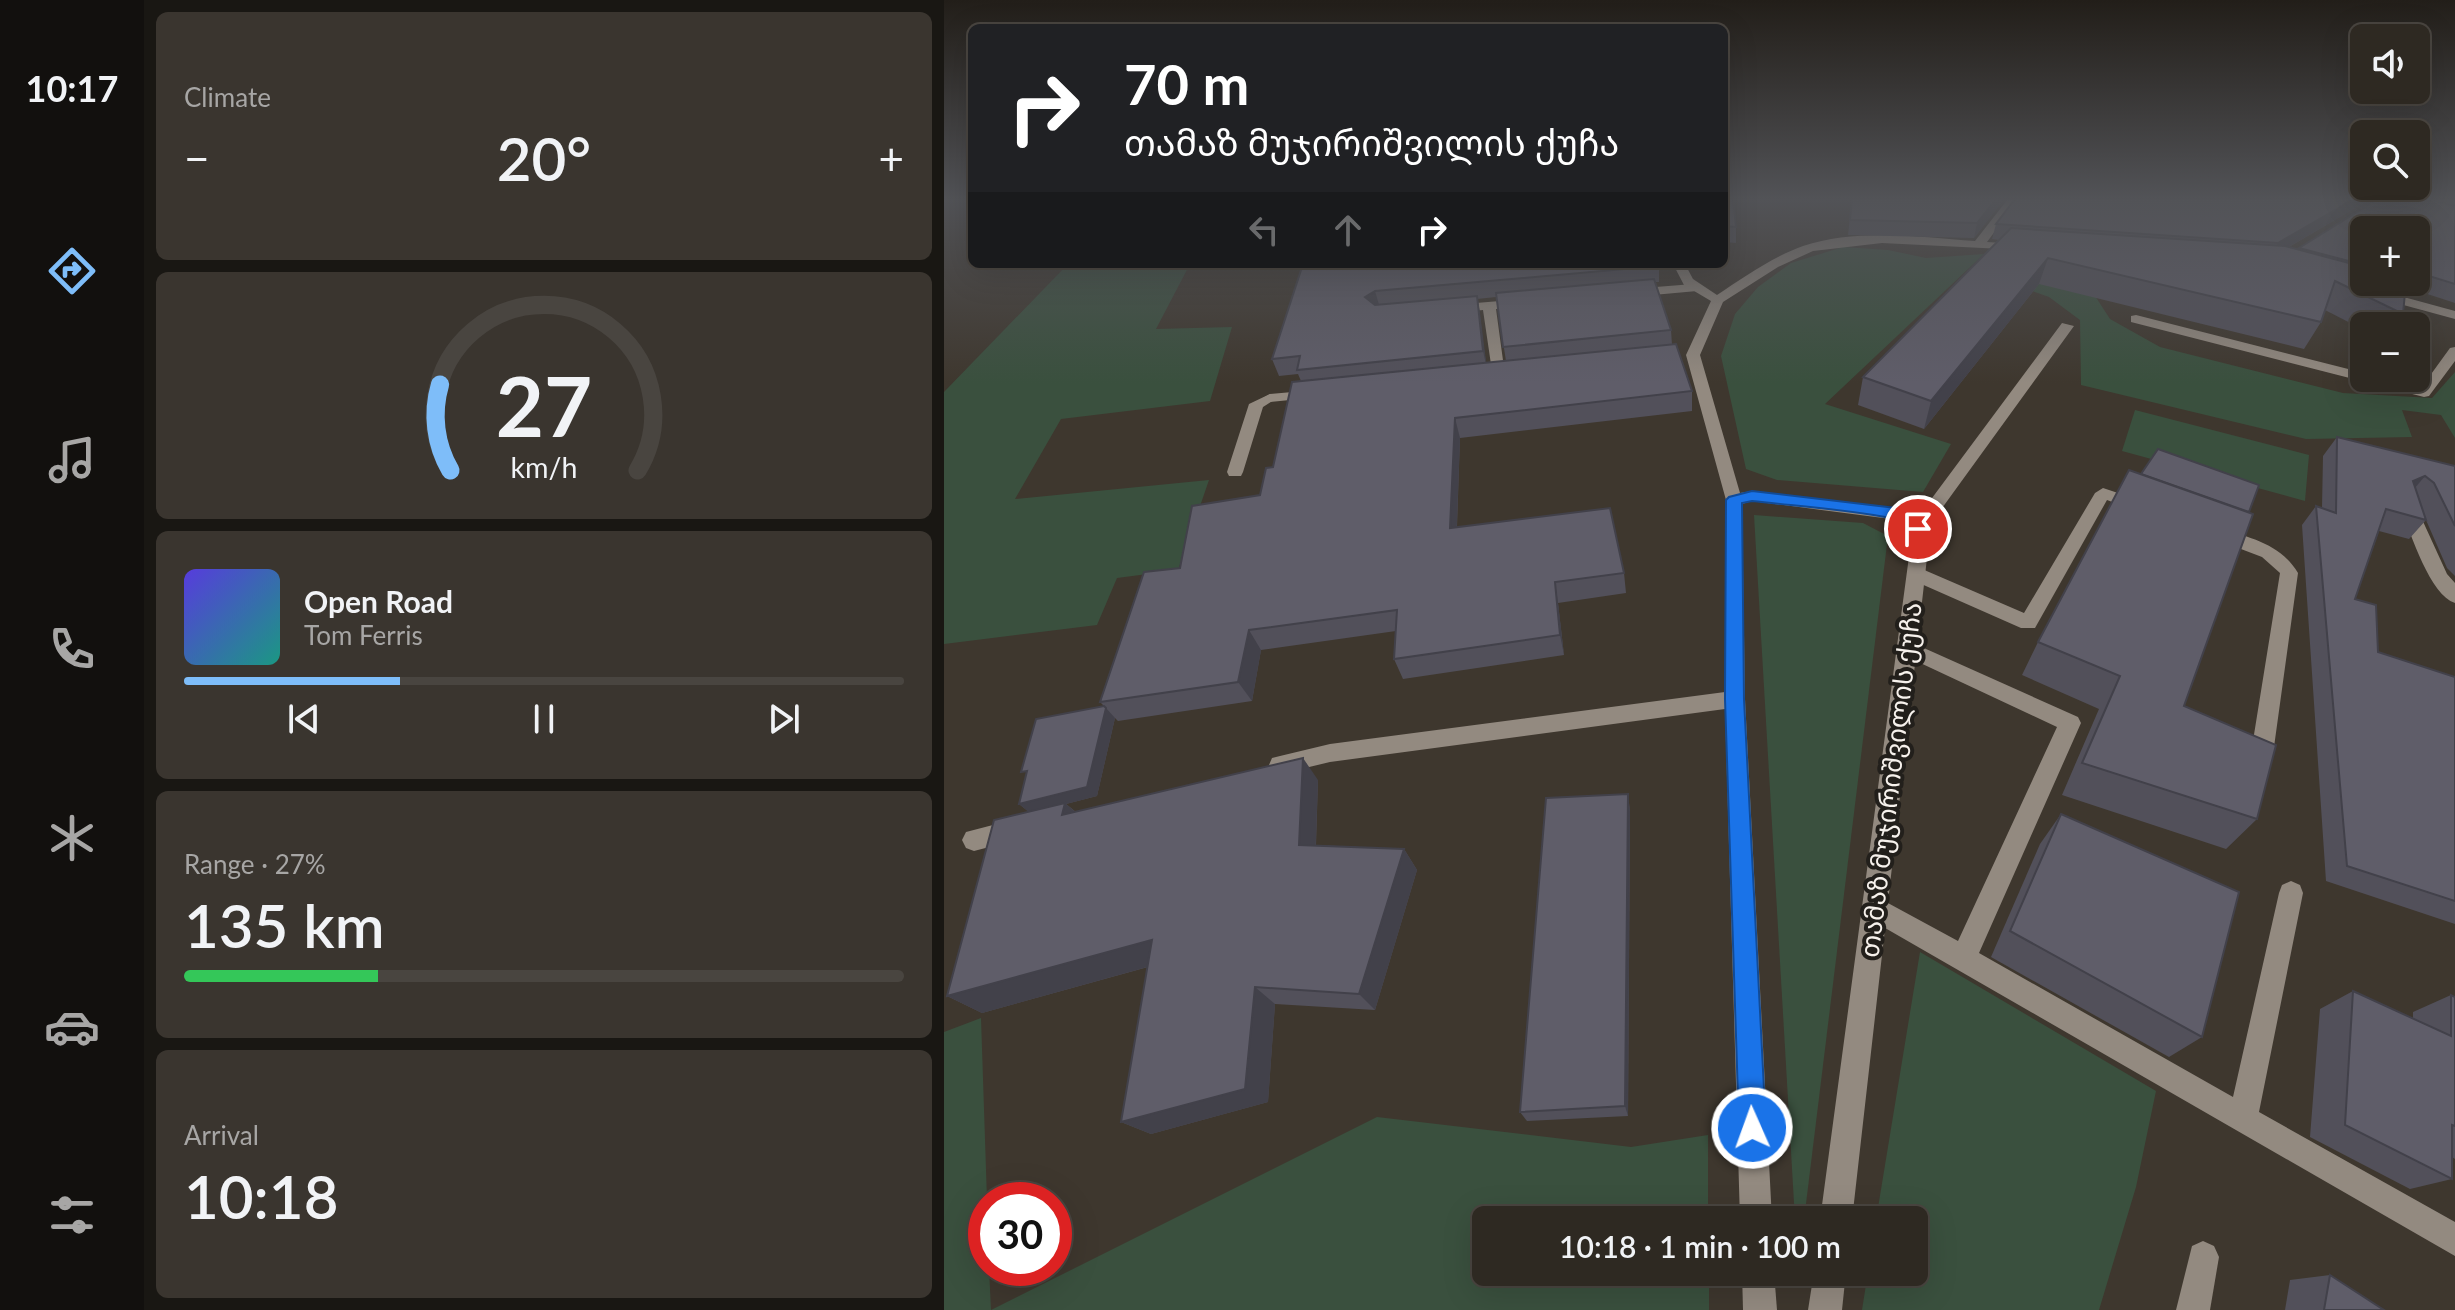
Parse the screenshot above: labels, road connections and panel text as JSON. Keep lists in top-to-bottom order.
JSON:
{
  "streets": {
    "street": ["თამაზ მუჯირიშვილის ქუჩა"]
  },
  "page": {
    "tabs": "10:17",
    "tile": [
      "Climate",
      ["Range · 27%", "135 km"],
      ["Arrival", "10:18"]
    ],
    "map_buttons": ["+", "−"],
    "turn": ["70 m", "თამაზ მუჯირიშვილის ქუჩა"],
    "heat": ["−", "20°", "+"],
    "song": ["Open Road", "Tom Ferris"],
    "limit": "30",
    "trip": "10:18 · 1 min · 100 m",
    "gauge": ["27", "km/h"]
  }
}
